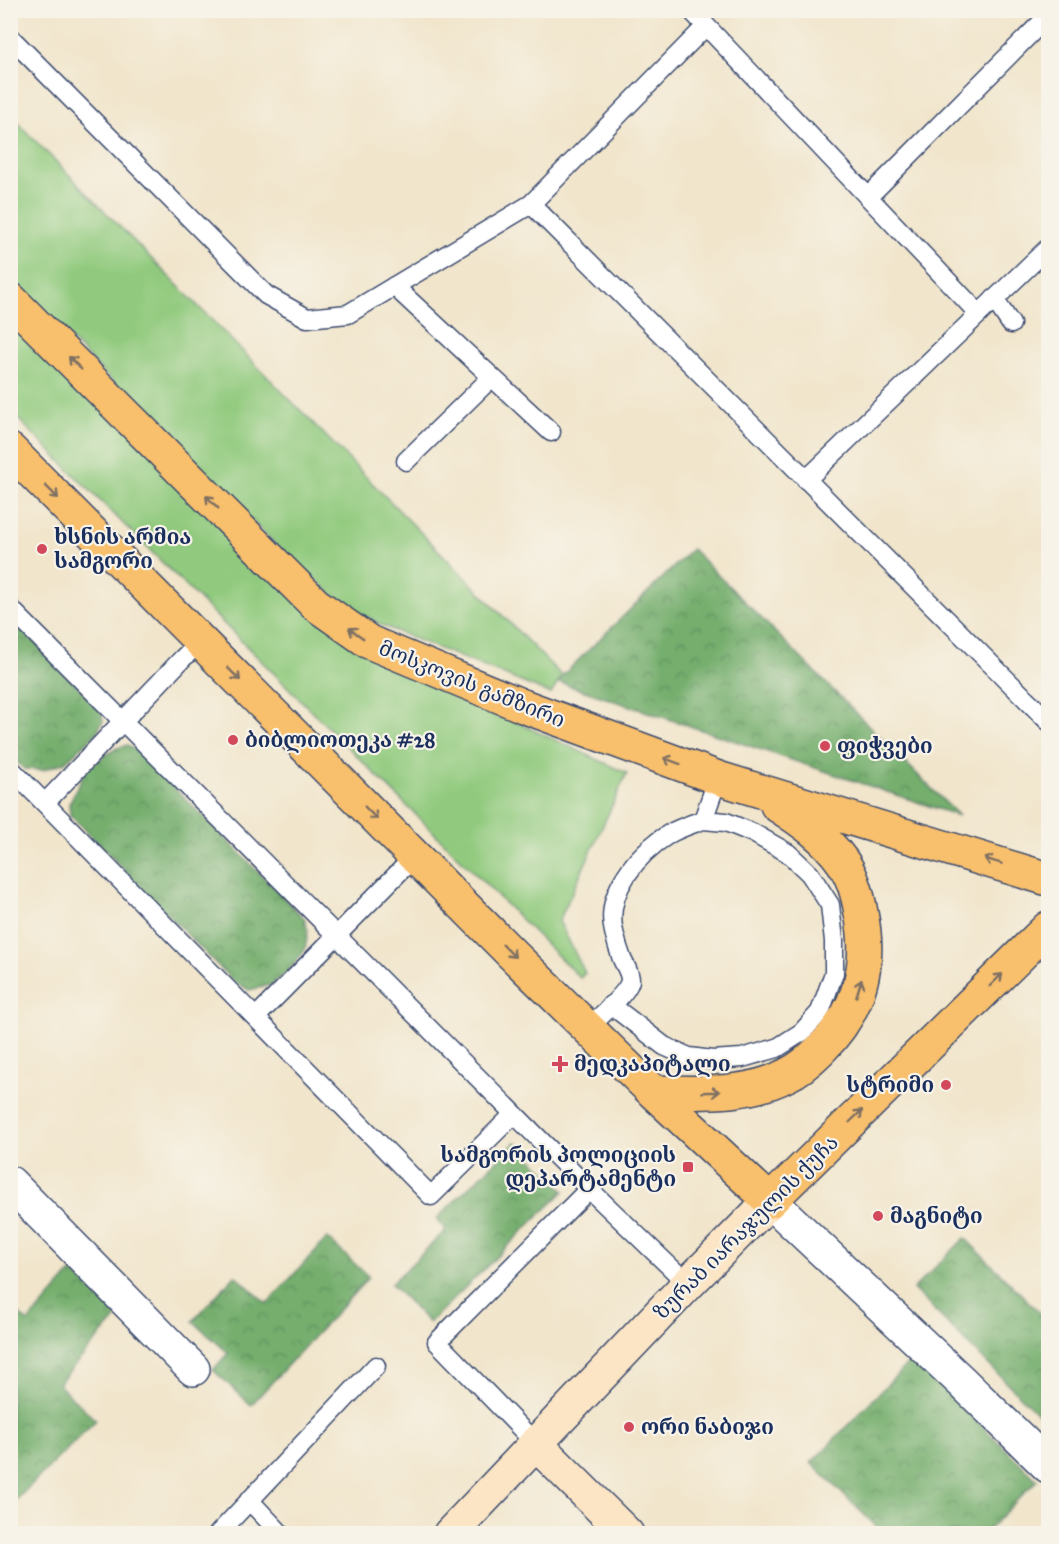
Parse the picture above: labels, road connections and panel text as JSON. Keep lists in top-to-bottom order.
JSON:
{
  "streets": {
    "main road": ["მოსკოვის გამზირი", "ზურაბ იარაჯულის ქუჩა"]
  },
  "one_way": ["ზურაბ იარაჯულის ქუჩა"],
  "places": {
    "other": [
      "ხსნის არმია სამგორი",
      "ბიბლიოთეკა #28",
      "ფიჭვები",
      "სტრიმი",
      "მაგნიტი",
      "ორი ნაბიჯი"
    ],
    "health": ["მედკაპიტალი"],
    "transit": ["სამგორის პოლიციის დეპარტამენტი"]
  }
}
